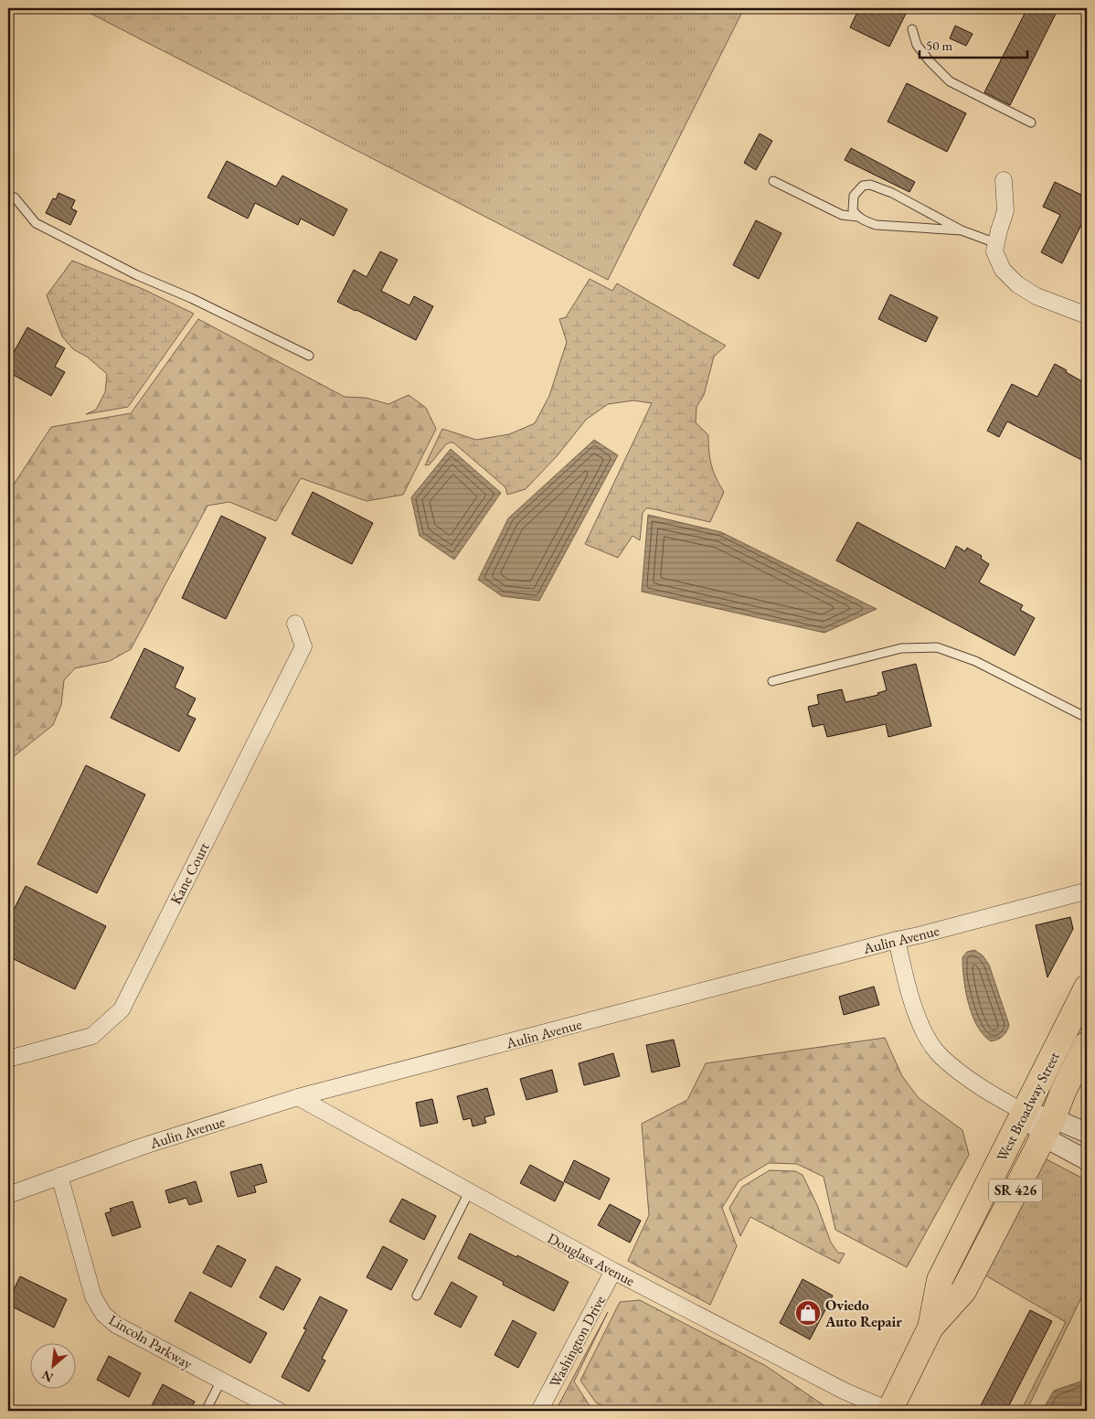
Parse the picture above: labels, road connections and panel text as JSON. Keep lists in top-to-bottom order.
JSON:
{
  "streets": {
    "main road": ["West Broadway Street", "SR 426"],
    "street": [
      "Kane Court",
      "Aulin Avenue",
      "Douglass Avenue",
      "Lincoln Parkway",
      "Washington Drive"
    ]
  },
  "crossings": [
    ["Aulin Avenue", "Douglass Avenue"],
    ["Aulin Avenue", "Lincoln Parkway"],
    ["West Broadway Street", "Douglass Avenue"],
    ["Douglass Avenue", "Washington Drive"]
  ],
  "places": {
    "shop": ["Oviedo Auto Repair"]
  },
  "scale_bar": "50 m",
  "north": "bottom left"
}
